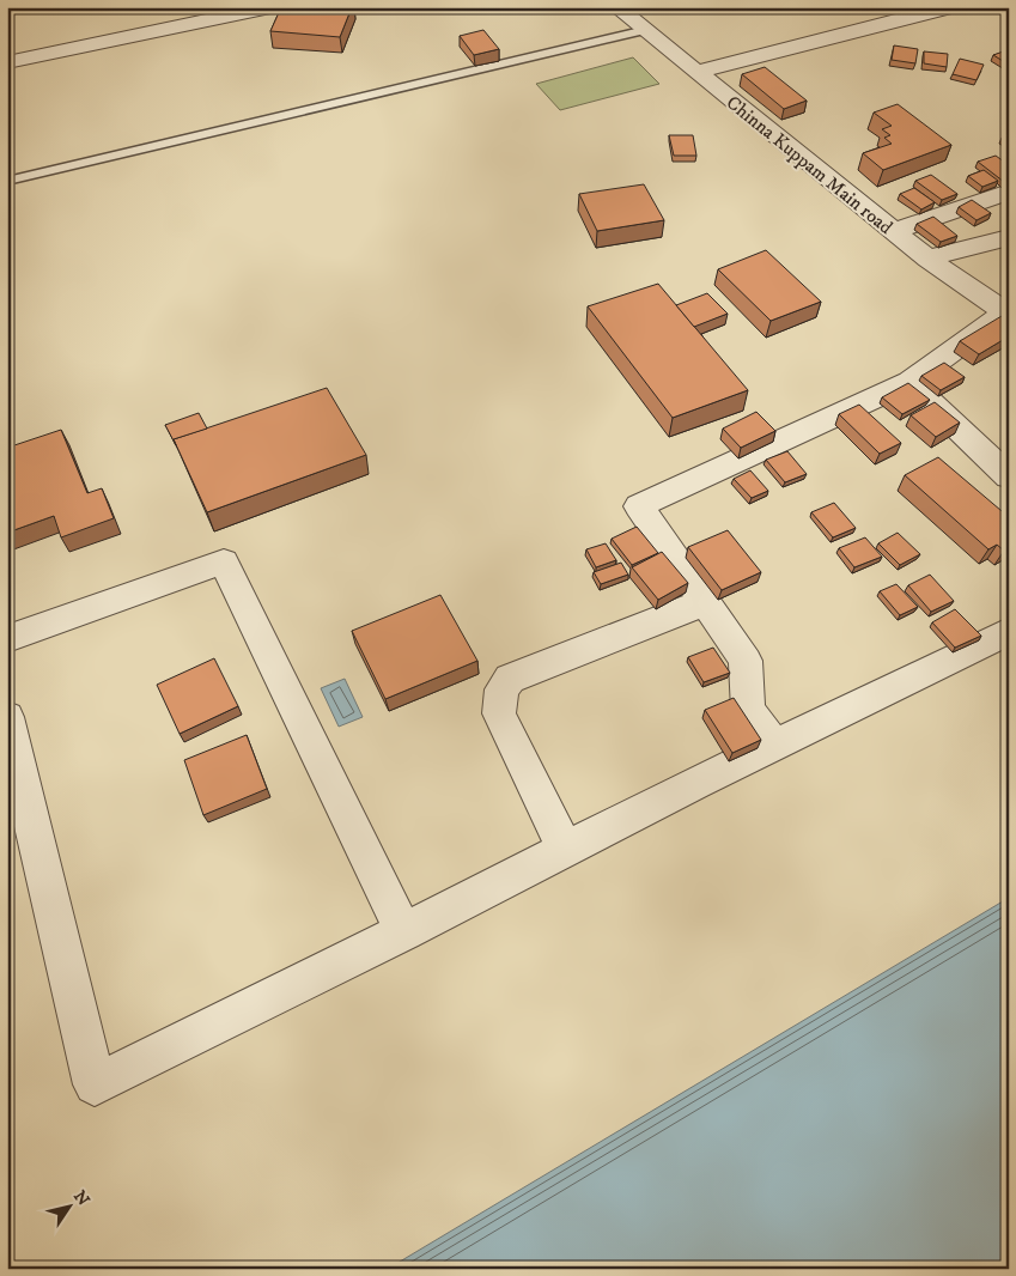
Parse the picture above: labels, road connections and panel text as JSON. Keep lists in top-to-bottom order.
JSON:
{
  "streets": {
    "street": ["Chinna Kuppam Main road"]
  },
  "north": "top right"
}
